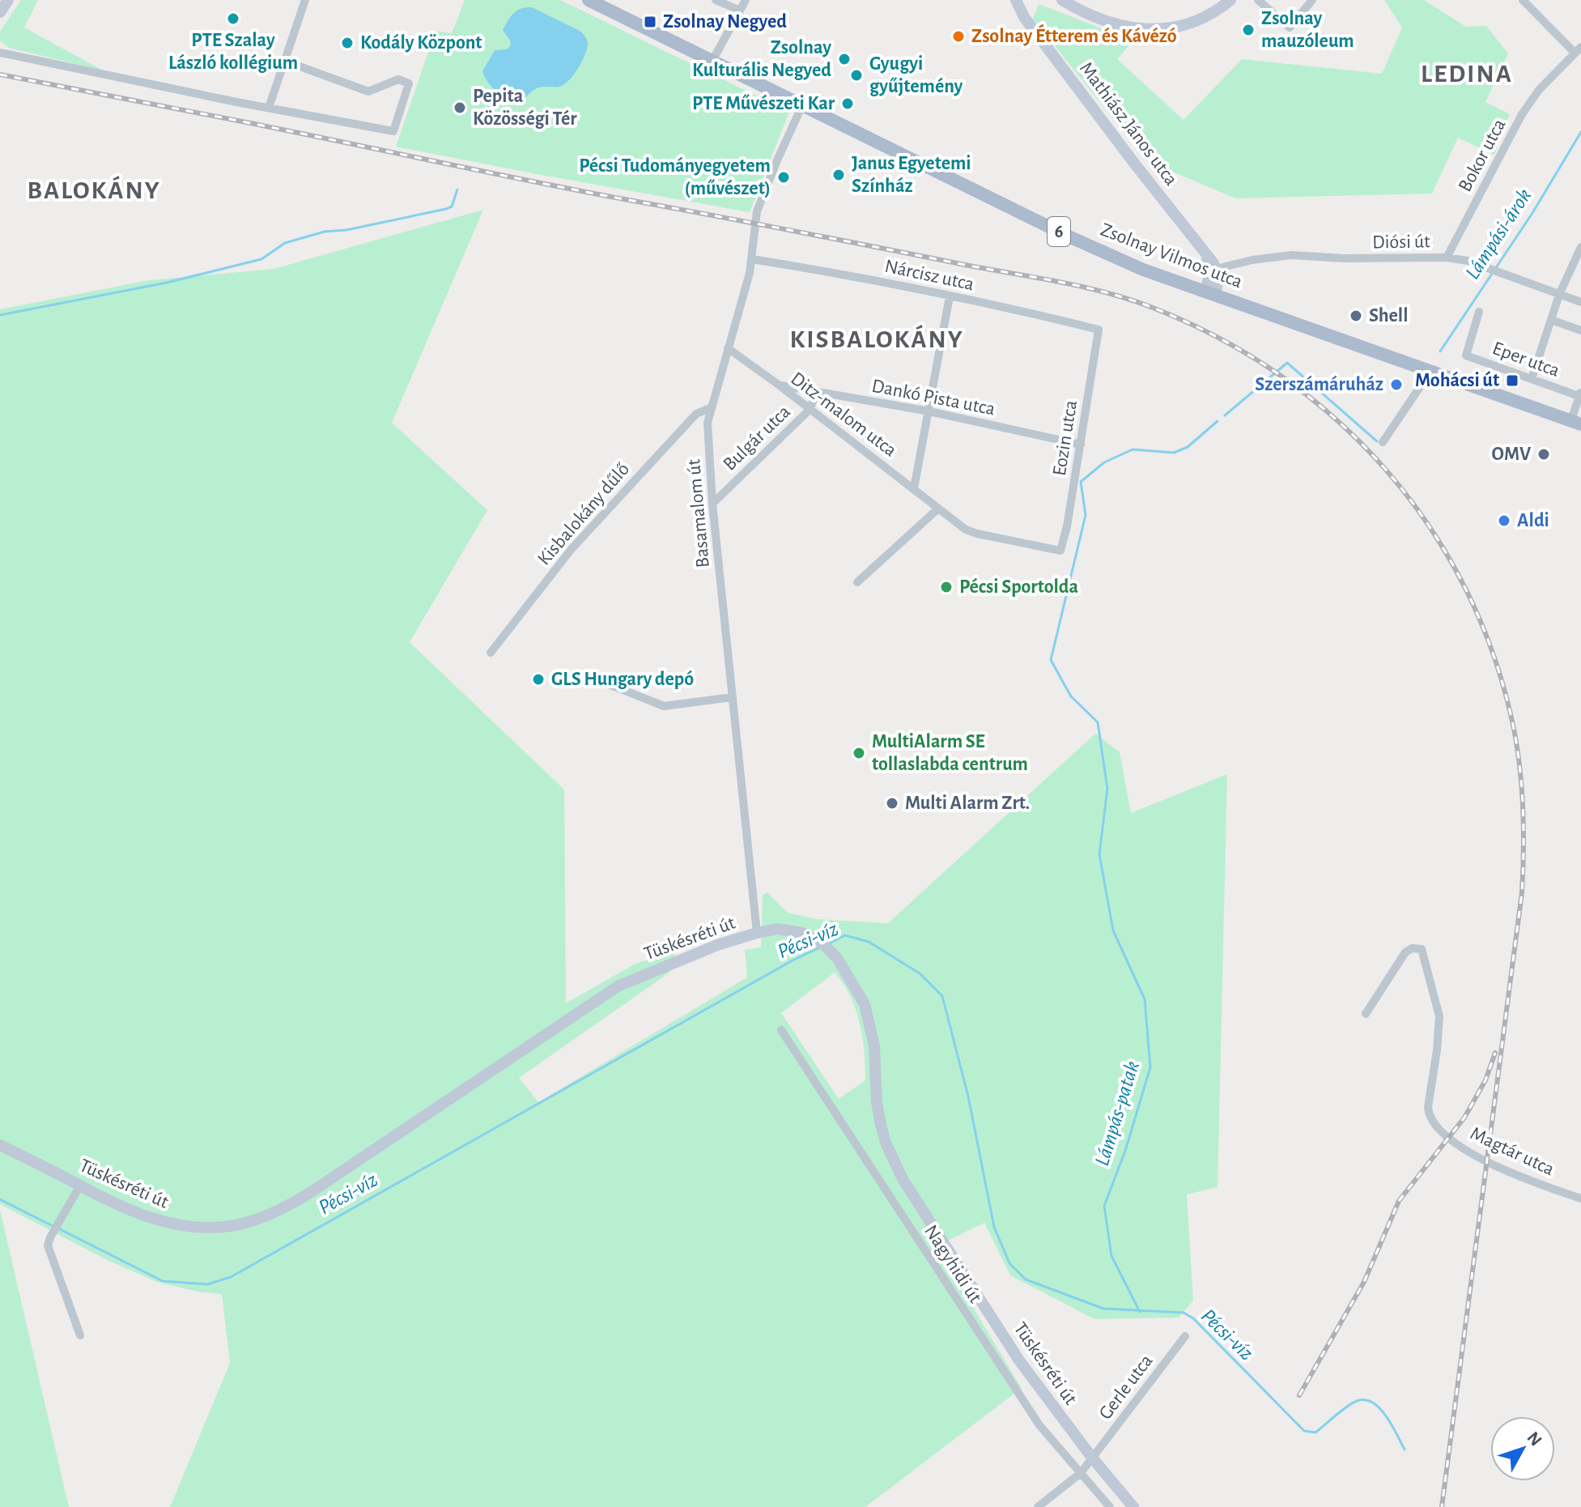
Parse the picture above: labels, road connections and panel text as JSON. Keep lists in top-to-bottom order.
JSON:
{
  "streets": {
    "main road": ["6", "Zsolnay Vilmos utca"],
    "street": [
      "Mathiász János utca",
      "Bokor utca",
      "Diósi út",
      "Nárcisz utca",
      "Eper utca",
      "Dankó Pista utca",
      "Ditz-malom utca",
      "Bulgár utca",
      "Eozin utca",
      "Basamalom út",
      "Kisbalokány dűlő",
      "Tüskésréti út",
      "Magtár utca",
      "Nagyhidi út",
      "Gerle utca"
    ]
  },
  "crossings": [
    ["Mathiász János utca", "Diósi út"],
    ["Bokor utca", "Diósi út"],
    ["Zsolnay Vilmos utca", "Basamalom út"],
    ["Nárcisz utca", "Eozin utca"],
    ["Nárcisz utca", "Basamalom út"],
    ["Dankó Pista utca", "Ditz-malom utca"],
    ["Dankó Pista utca", "Bulgár utca"],
    ["Dankó Pista utca", "Eozin utca"],
    ["Ditz-malom utca", "Bulgár utca"],
    ["Ditz-malom utca", "Eozin utca"],
    ["Ditz-malom utca", "Basamalom út"],
    ["Bulgár utca", "Basamalom út"],
    ["Basamalom út", "Kisbalokány dűlő"],
    ["Basamalom út", "Tüskésréti út"],
    ["Tüskésréti út", "Gerle utca"],
    ["Nagyhidi út", "Gerle utca"]
  ],
  "districts": ["LEDINA", "BALOKÁNY", "KISBALOKÁNY"],
  "water": ["Lámpási-árok", "Pécsi-víz", "Lámpás-patak"],
  "places": {
    "other": [
      "PTE Szalay László kollégium",
      "Zsolnay mauzóleum",
      "Zsolnay Étterem és Kávézó",
      "Kodály Központ",
      "Zsolnay Kulturális Negyed",
      "Gyugyi gyűjtemény",
      "PTE Művészeti Kar",
      "Pepita Közösségi Tér",
      "Janus Egyetemi Színház",
      "Pécsi Tudományegyetem (művészet)",
      "Shell",
      "Szerszámáruház",
      "OMV",
      "Aldi",
      "Pécsi Sportolda",
      "GLS Hungary depó",
      "MultiAlarm SE tollaslabda centrum",
      "Multi Alarm Zrt."
    ],
    "transit": ["Zsolnay Negyed", "Mohácsi út"]
  },
  "north": "top right"
}
